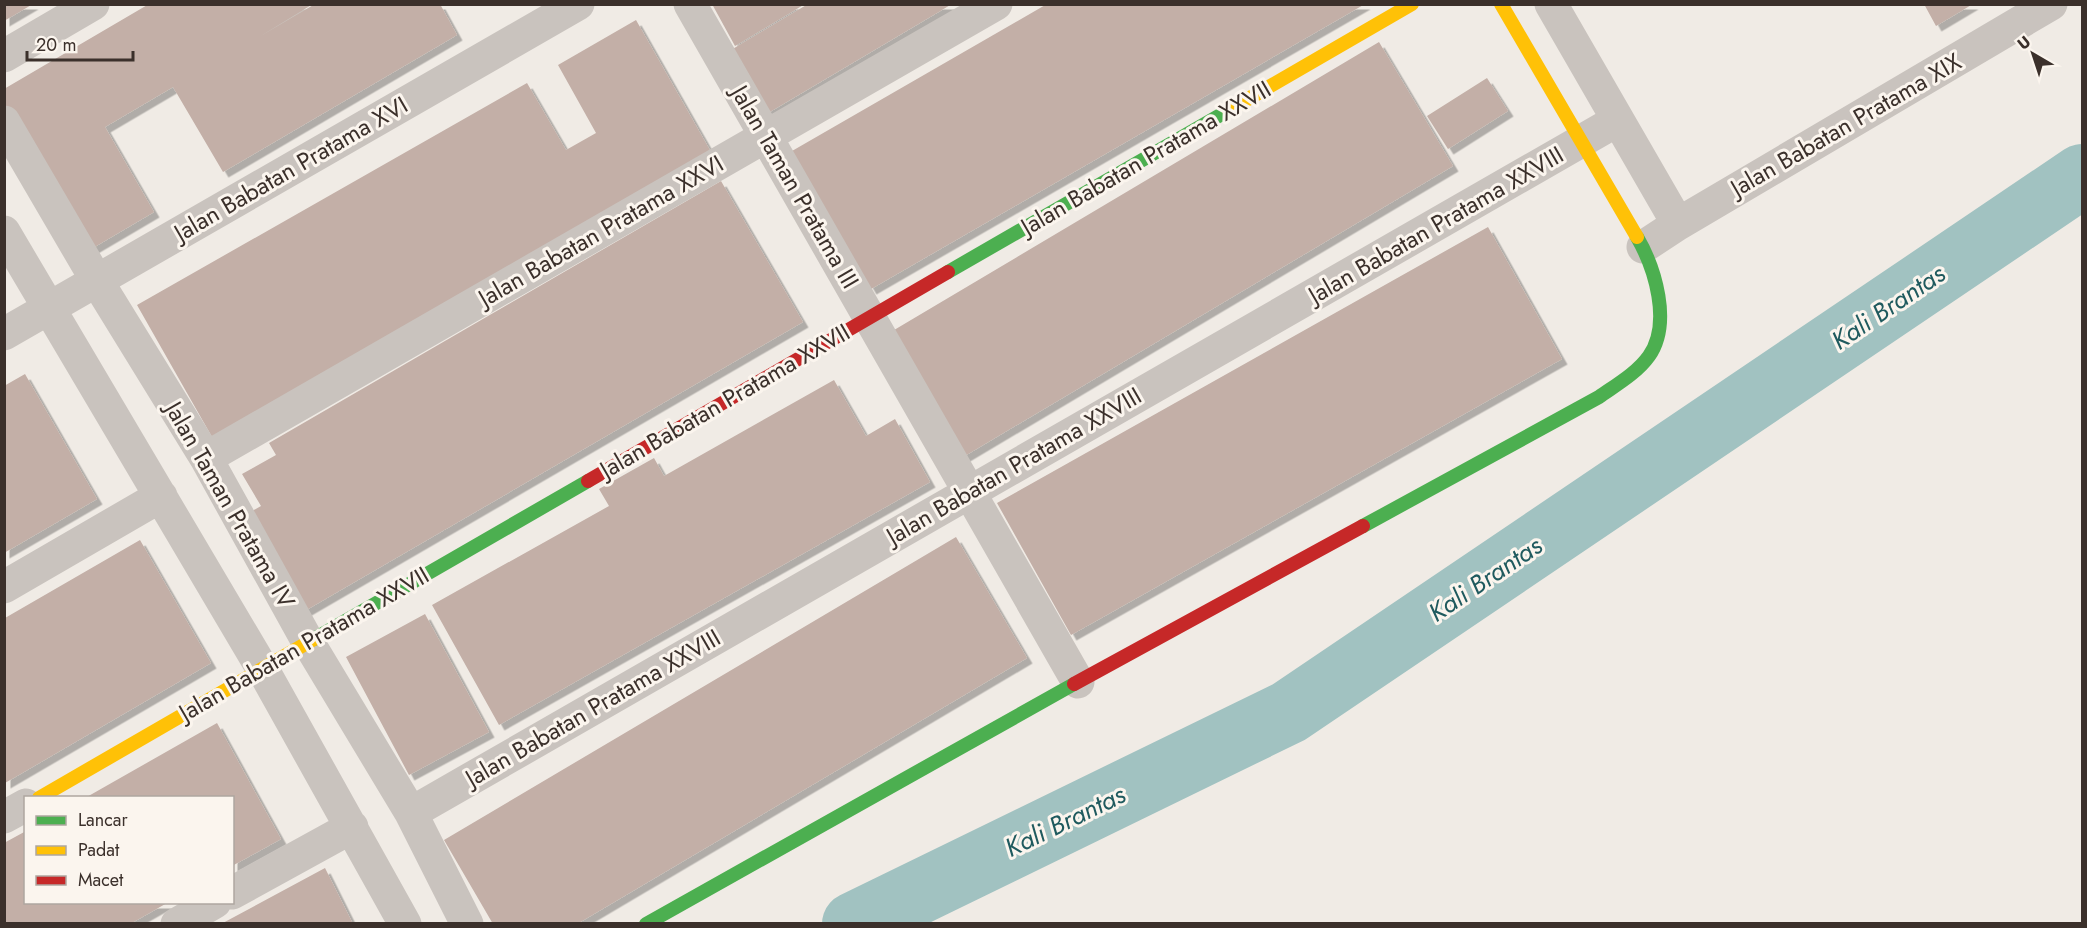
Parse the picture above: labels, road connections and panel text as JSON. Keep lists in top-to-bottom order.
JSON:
{
  "streets": {
    "street": [
      "Jalan Babatan Pratama XIX",
      "Jalan Babatan Pratama XXVII",
      "Jalan Babatan Pratama XVI",
      "Jalan Taman Pratama III",
      "Jalan Babatan Pratama XXVIII",
      "Jalan Babatan Pratama XXVI",
      "Jalan Taman Pratama IV"
    ]
  },
  "crossings": [
    ["Jalan Babatan Pratama XXVII", "Jalan Taman Pratama III"],
    ["Jalan Babatan Pratama XXVII", "Jalan Taman Pratama IV"],
    ["Jalan Babatan Pratama XVI", "Jalan Taman Pratama IV"],
    ["Jalan Taman Pratama III", "Jalan Babatan Pratama XXVIII"],
    ["Jalan Taman Pratama III", "Jalan Babatan Pratama XXVI"],
    ["Jalan Babatan Pratama XXVIII", "Jalan Taman Pratama IV"],
    ["Jalan Babatan Pratama XXVI", "Jalan Taman Pratama IV"]
  ],
  "water": ["Kali Brantas"],
  "legend": ["Lancar", "Padat", "Macet"],
  "scale_bar": "20 m",
  "north": "top left"
}
